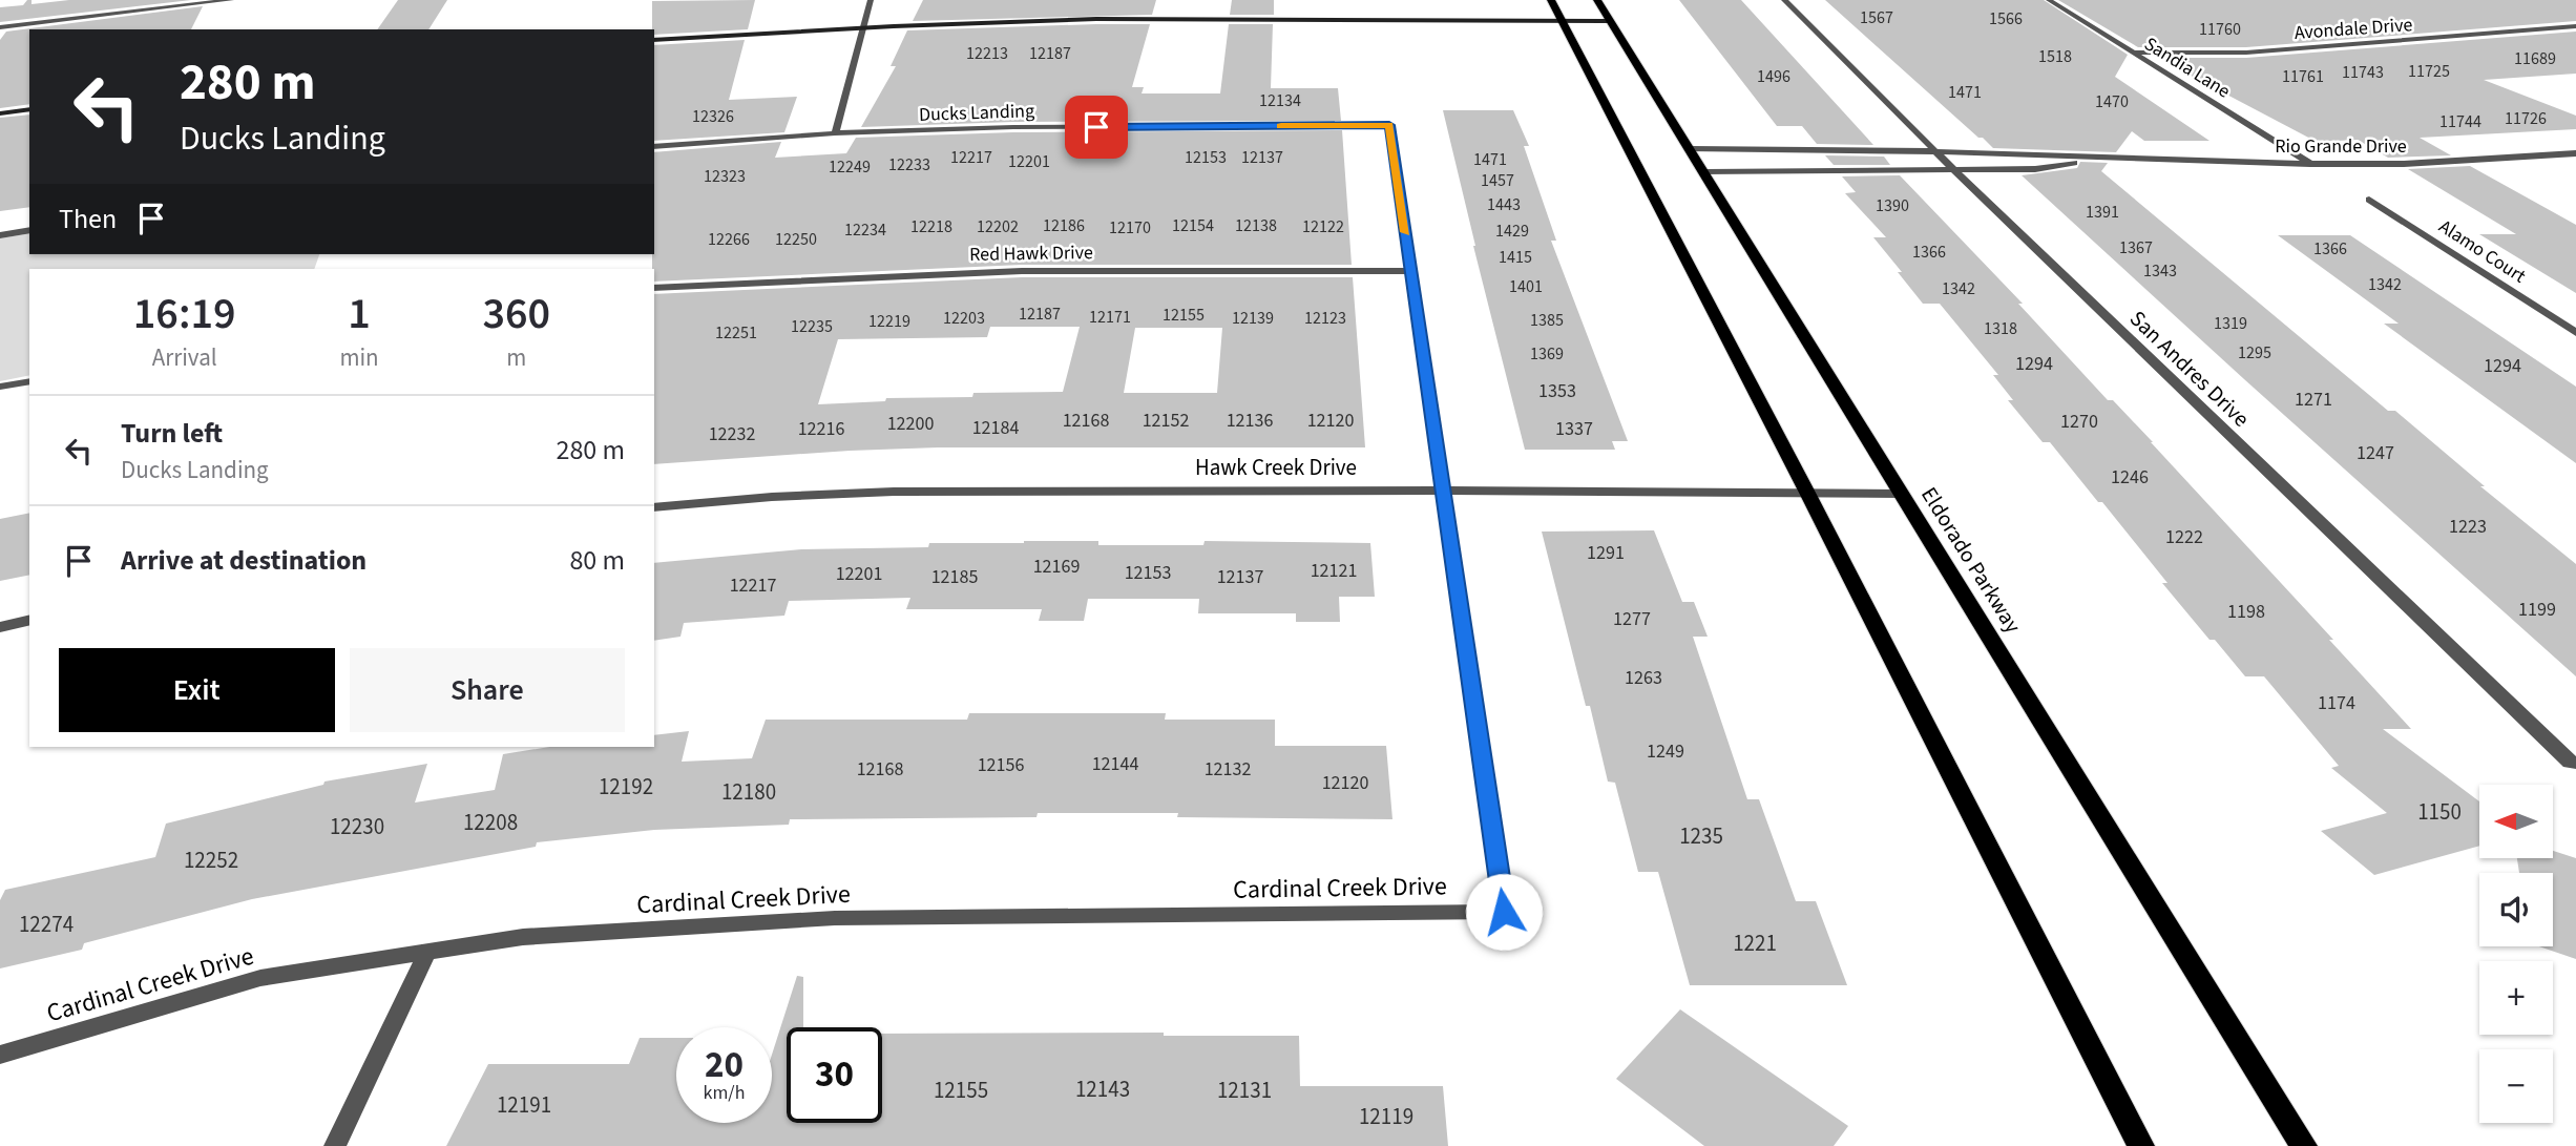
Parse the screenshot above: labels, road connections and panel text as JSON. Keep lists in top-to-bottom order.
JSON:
{
  "streets": {
    "main road": ["Eldorado Parkway"],
    "street": [
      "Avondale Drive",
      "Sandia Lane",
      "Ducks Landing",
      "Rio Grande Drive",
      "Alamo Court",
      "Red Hawk Drive",
      "San Andres Drive",
      "Hawk Creek Drive",
      "Cardinal Creek Drive"
    ]
  },
  "crossings": [
    ["Avondale Drive", "Sandia Lane"],
    ["Sandia Lane", "Rio Grande Drive"],
    ["Ducks Landing", "Red Hawk Drive"],
    ["Rio Grande Drive", "San Andres Drive"],
    ["Rio Grande Drive", "Eldorado Parkway"],
    ["Hawk Creek Drive", "Eldorado Parkway"],
    ["Hawk Creek Drive", "Cardinal Creek Drive"]
  ],
  "house_numbers": [
    "1567",
    "1566",
    "11760",
    "12213",
    "12187",
    "1518",
    "11689",
    "11725",
    "11743",
    "1496",
    "11761",
    "1471",
    "12134",
    "1470",
    "12326",
    "11726",
    "11744",
    "12217",
    "12153",
    "12137",
    "1471",
    "12201",
    "12233",
    "12249",
    "12323",
    "1457",
    "1443",
    "1390",
    "1391",
    "12186",
    "12154",
    "12138",
    "12218",
    "12202",
    "12122",
    "12170",
    "12234",
    "1429",
    "12266",
    "12250",
    "1367",
    "1366",
    "1366",
    "1415",
    "1343",
    "1342",
    "1401",
    "1342",
    "12187",
    "12155",
    "12171",
    "12203",
    "12139",
    "12123",
    "1385",
    "12219",
    "1319",
    "12235",
    "1318",
    "12251",
    "1295",
    "1369",
    "1294",
    "1294",
    "1353",
    "1271",
    "12168",
    "12152",
    "12136",
    "12120",
    "1270",
    "12200",
    "12184",
    "12216",
    "1337",
    "12232",
    "1247",
    "1246",
    "1223",
    "1222",
    "1291",
    "12169",
    "12121",
    "12153",
    "12201",
    "12185",
    "12137",
    "12217",
    "1199",
    "1198",
    "1277",
    "1263",
    "1174",
    "1249",
    "12144",
    "12156",
    "12168",
    "12132",
    "12120",
    "12192",
    "12180",
    "1150",
    "12208",
    "12230",
    "1235",
    "12252",
    "12274",
    "1221",
    "12143",
    "12155",
    "12131",
    "12191",
    "12119"
  ],
  "north": "left",
  "page": {
    "turn": ["280 m", "Ducks Landing"],
    "then": "Then",
    "eta": [
      "16:19",
      "Arrival",
      "1",
      "min",
      "360",
      "m"
    ],
    "list": [
      {
        "name": "Turn left",
        "note": "Ducks Landing",
        "value": "280 m"
      },
      {
        "name": "Arrive at destination",
        "value": "80 m"
      }
    ],
    "buttons": ["Exit", "Share"],
    "map_buttons": ["+", "−"],
    "speed": "20 km/h",
    "limit": "30"
  }
}
